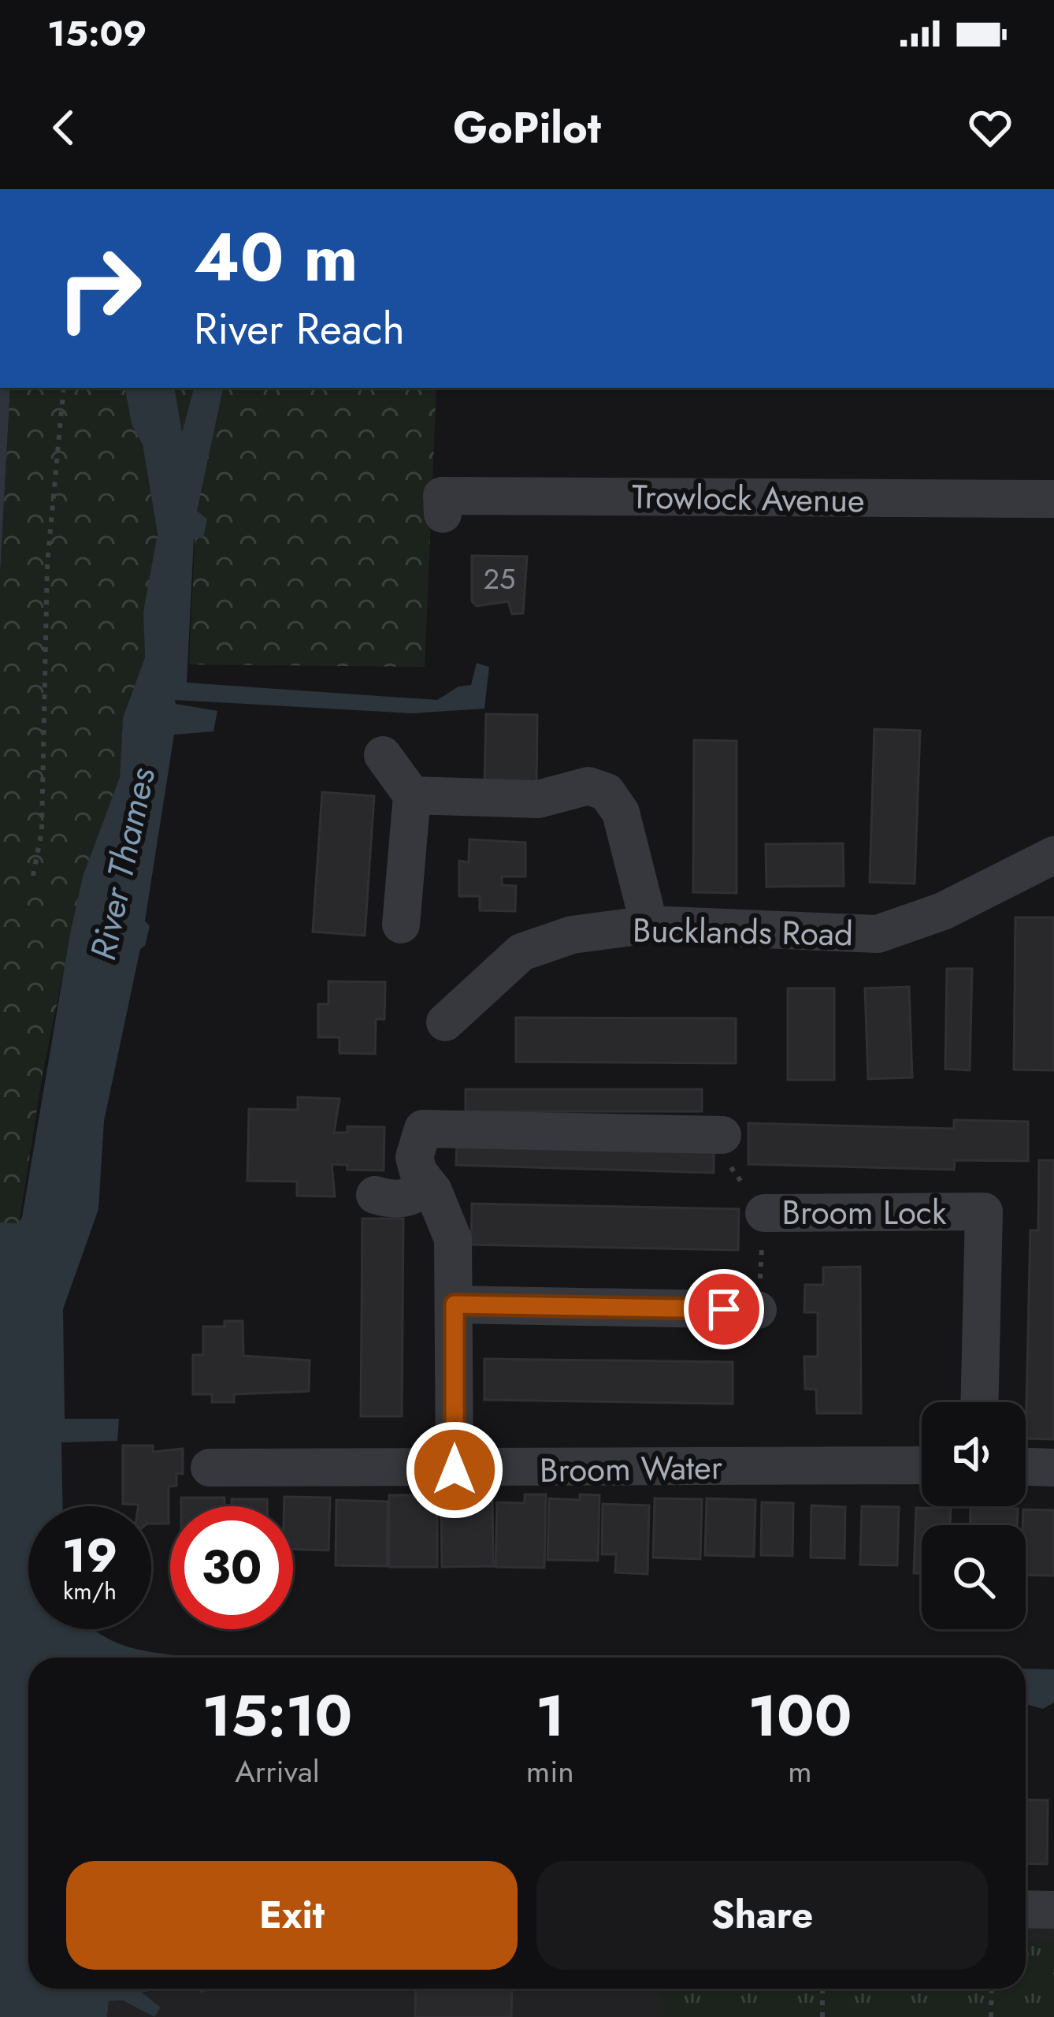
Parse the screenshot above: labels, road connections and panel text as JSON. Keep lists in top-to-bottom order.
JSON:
{
  "streets": {
    "street": [
      "Trowlock Avenue",
      "Bucklands Road",
      "Broom Lock",
      "Broom Water"
    ]
  },
  "water": ["River Thames"],
  "house_numbers": ["25"],
  "page": {
    "status": "15:09",
    "header": "GoPilot",
    "turn": ["40 m", "River Reach"],
    "speed": "19 km/h",
    "limit": "30",
    "eta": [
      "15:10",
      "Arrival",
      "1",
      "min",
      "100",
      "m"
    ],
    "buttons": ["Exit", "Share"]
  }
}
